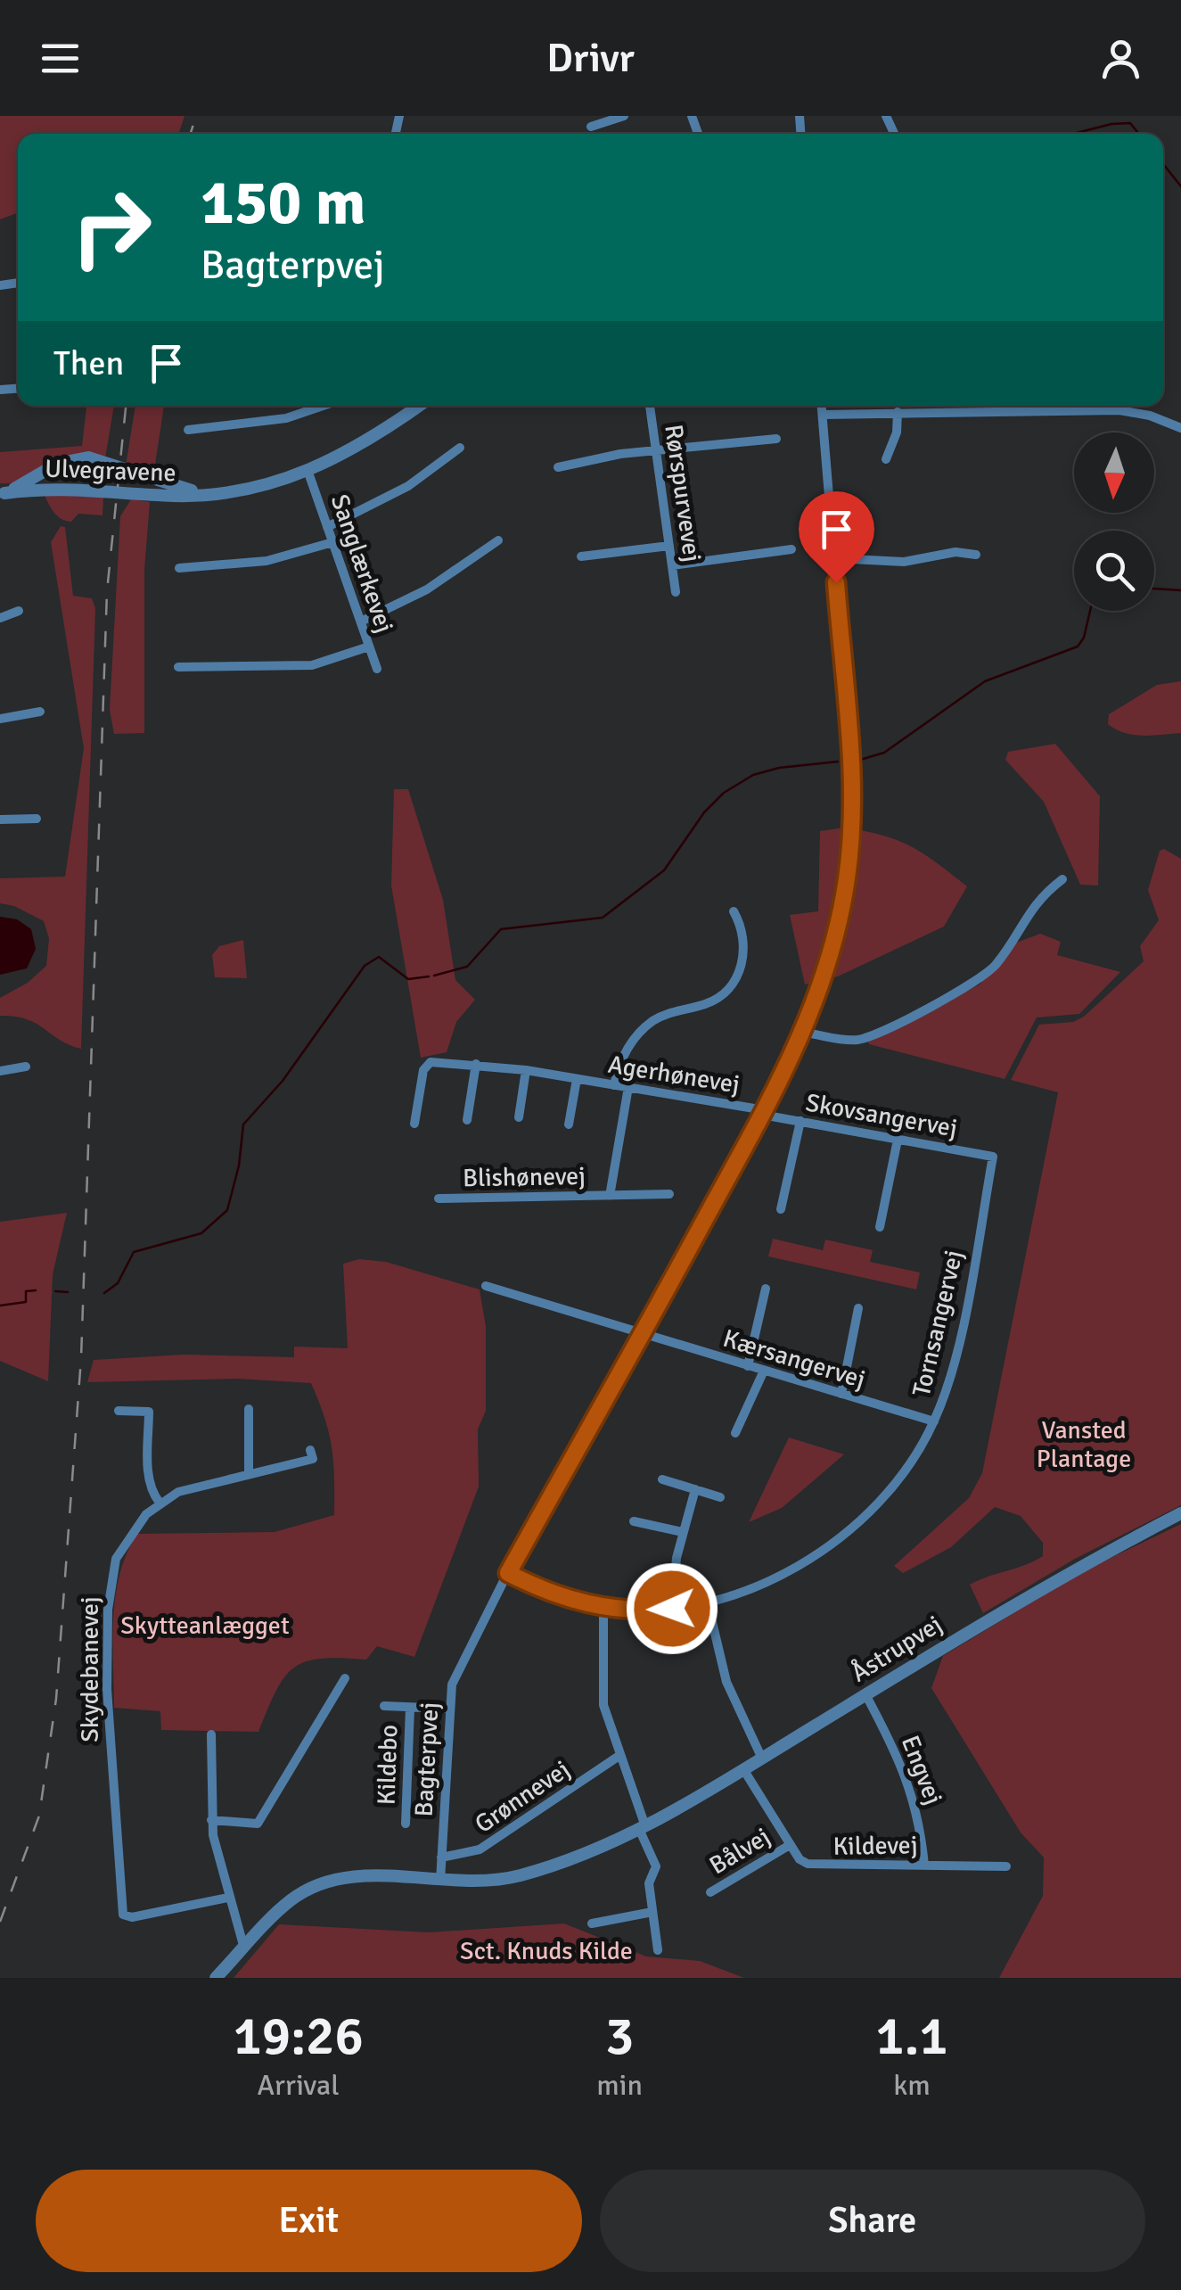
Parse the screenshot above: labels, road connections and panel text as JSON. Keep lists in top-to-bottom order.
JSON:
{
  "streets": {
    "street": [
      "Ulvegravene",
      "Rørspurvevej",
      "Sanglærkevej",
      "Agerhønevej",
      "Skovsangervej",
      "Blishønevej",
      "Tornsangervej",
      "Kærsangervej",
      "Åstrupvej",
      "Skydebanevej",
      "Bagterpvej",
      "Kildebo",
      "Engvej",
      "Grønnevej",
      "Kildevej",
      "Bålvej"
    ]
  },
  "crossings": [
    ["Ulvegravene", "Sanglærkevej"],
    ["Agerhønevej", "Skovsangervej"],
    ["Agerhønevej", "Blishønevej"],
    ["Agerhønevej", "Bagterpvej"],
    ["Skovsangervej", "Tornsangervej"],
    ["Skovsangervej", "Bagterpvej"],
    ["Tornsangervej", "Kærsangervej"],
    ["Tornsangervej", "Bagterpvej"],
    ["Kærsangervej", "Bagterpvej"],
    ["Åstrupvej", "Bagterpvej"],
    ["Åstrupvej", "Engvej"],
    ["Åstrupvej", "Kildevej"],
    ["Bagterpvej", "Kildebo"],
    ["Bagterpvej", "Grønnevej"],
    ["Engvej", "Kildevej"],
    ["Kildevej", "Bålvej"]
  ],
  "parks": ["Vansted Plantage", "Skytteanlægget", "Sct. Knuds Kilde"],
  "north": "bottom",
  "page": {
    "header": "Drivr",
    "turn": ["150 m", "Bagterpvej"],
    "then": "Then",
    "eta": [
      "19:26",
      "Arrival",
      "3",
      "min",
      "1.1",
      "km"
    ],
    "buttons": ["Exit", "Share"]
  }
}
